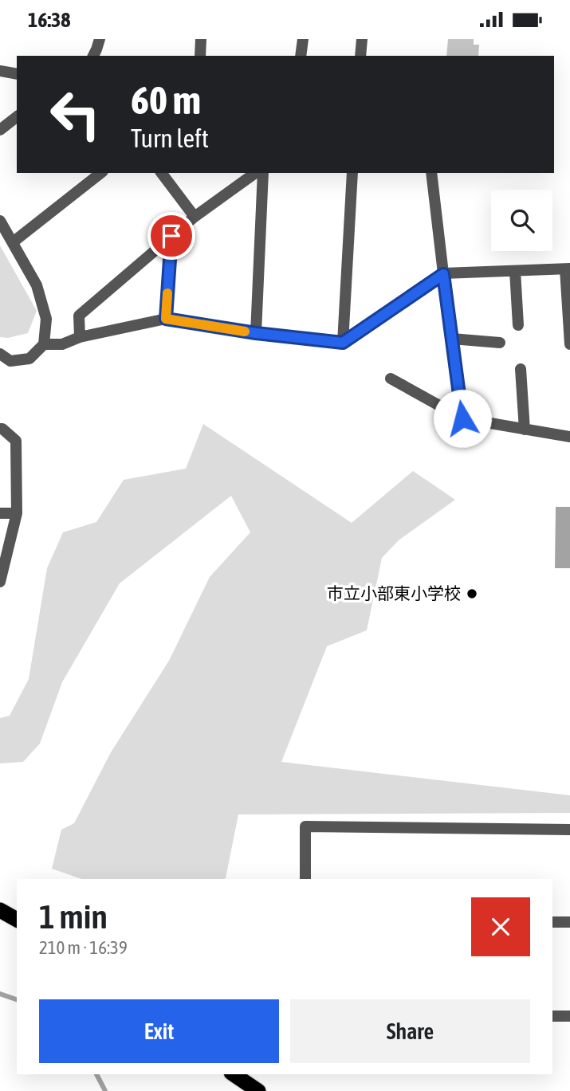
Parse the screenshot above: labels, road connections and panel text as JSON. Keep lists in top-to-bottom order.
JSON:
{
  "places": ["市立小部東小学校"],
  "page": {
    "status": "16:38",
    "turn": ["60 m", "Turn left"],
    "heading": ["1 min", "210 m · 16:39"],
    "buttons": ["Exit", "Share"]
  }
}
